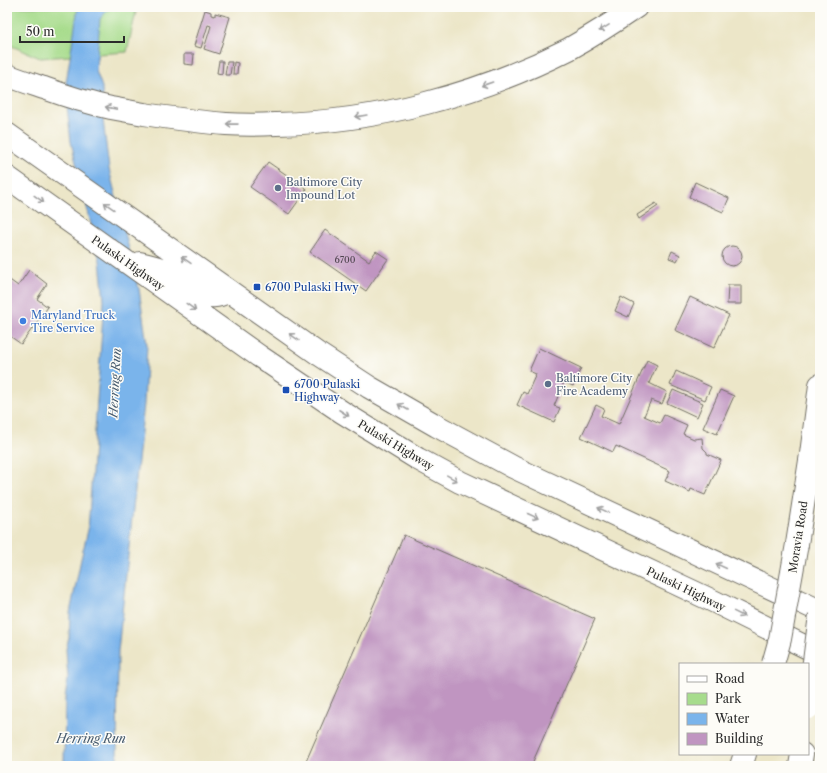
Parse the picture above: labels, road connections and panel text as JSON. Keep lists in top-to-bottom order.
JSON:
{
  "streets": {
    "main road": ["Pulaski Highway", "Moravia Road"]
  },
  "water": ["Herring Run"],
  "places": {
    "other": ["Baltimore City Impound Lot", "Maryland Truck Tire Service", "Baltimore City Fire Academy"],
    "transit": ["6700 Pulaski Hwy", "6700 Pulaski Highway"]
  },
  "house_numbers": ["6700"],
  "legend": [
    "Road",
    "Park",
    "Water",
    "Building"
  ],
  "scale_bar": "50 m"
}
